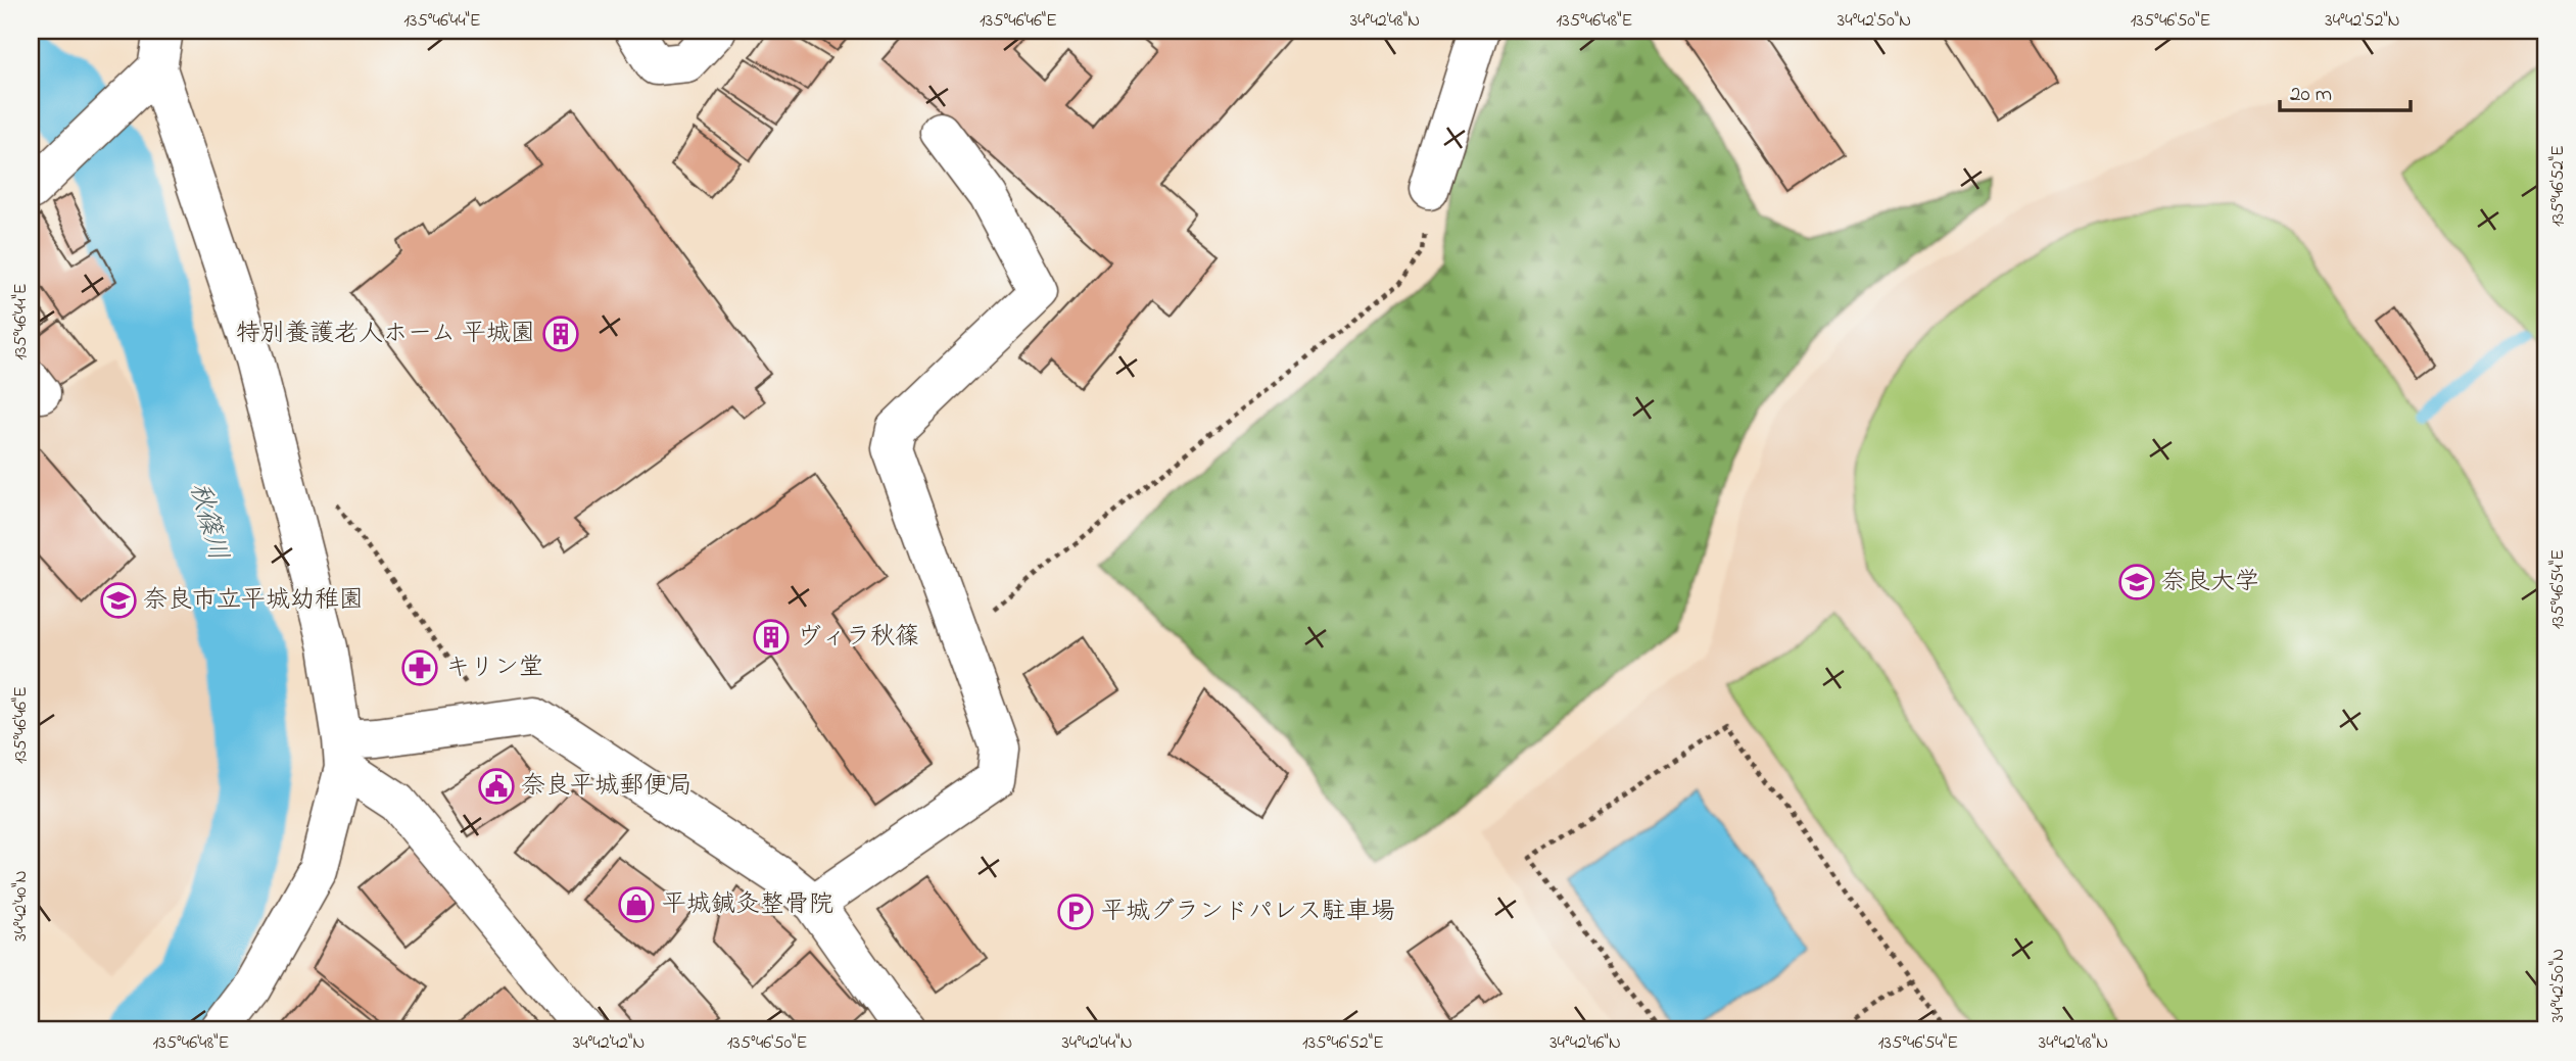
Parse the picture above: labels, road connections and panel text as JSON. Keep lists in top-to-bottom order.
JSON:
{
  "water": ["秋篠川"],
  "places": {
    "building": ["特別養護老人ホーム 平城園", "ヴィラ秋篠"],
    "school or university": ["奈良大学", "奈良市立平城幼稚園"],
    "pharmacy": ["キリン堂"],
    "public building": ["奈良平城郵便局"],
    "shop": ["平城鍼灸整骨院"],
    "parking": ["平城グランドパレス駐車場"]
  },
  "scale_bar": "20 m",
  "coordinates": [
    "135°46'44\"E",
    "135°46'46\"E",
    "34°42'48\"N",
    "135°46'48\"E",
    "34°42'50\"N",
    "135°46'50\"E",
    "34°42'52\"N",
    "135°46'52\"E",
    "135°46'54\"E",
    "34°42'40\"N",
    "34°42'42\"N",
    "34°42'44\"N",
    "34°42'46\"N"
  ]
}
